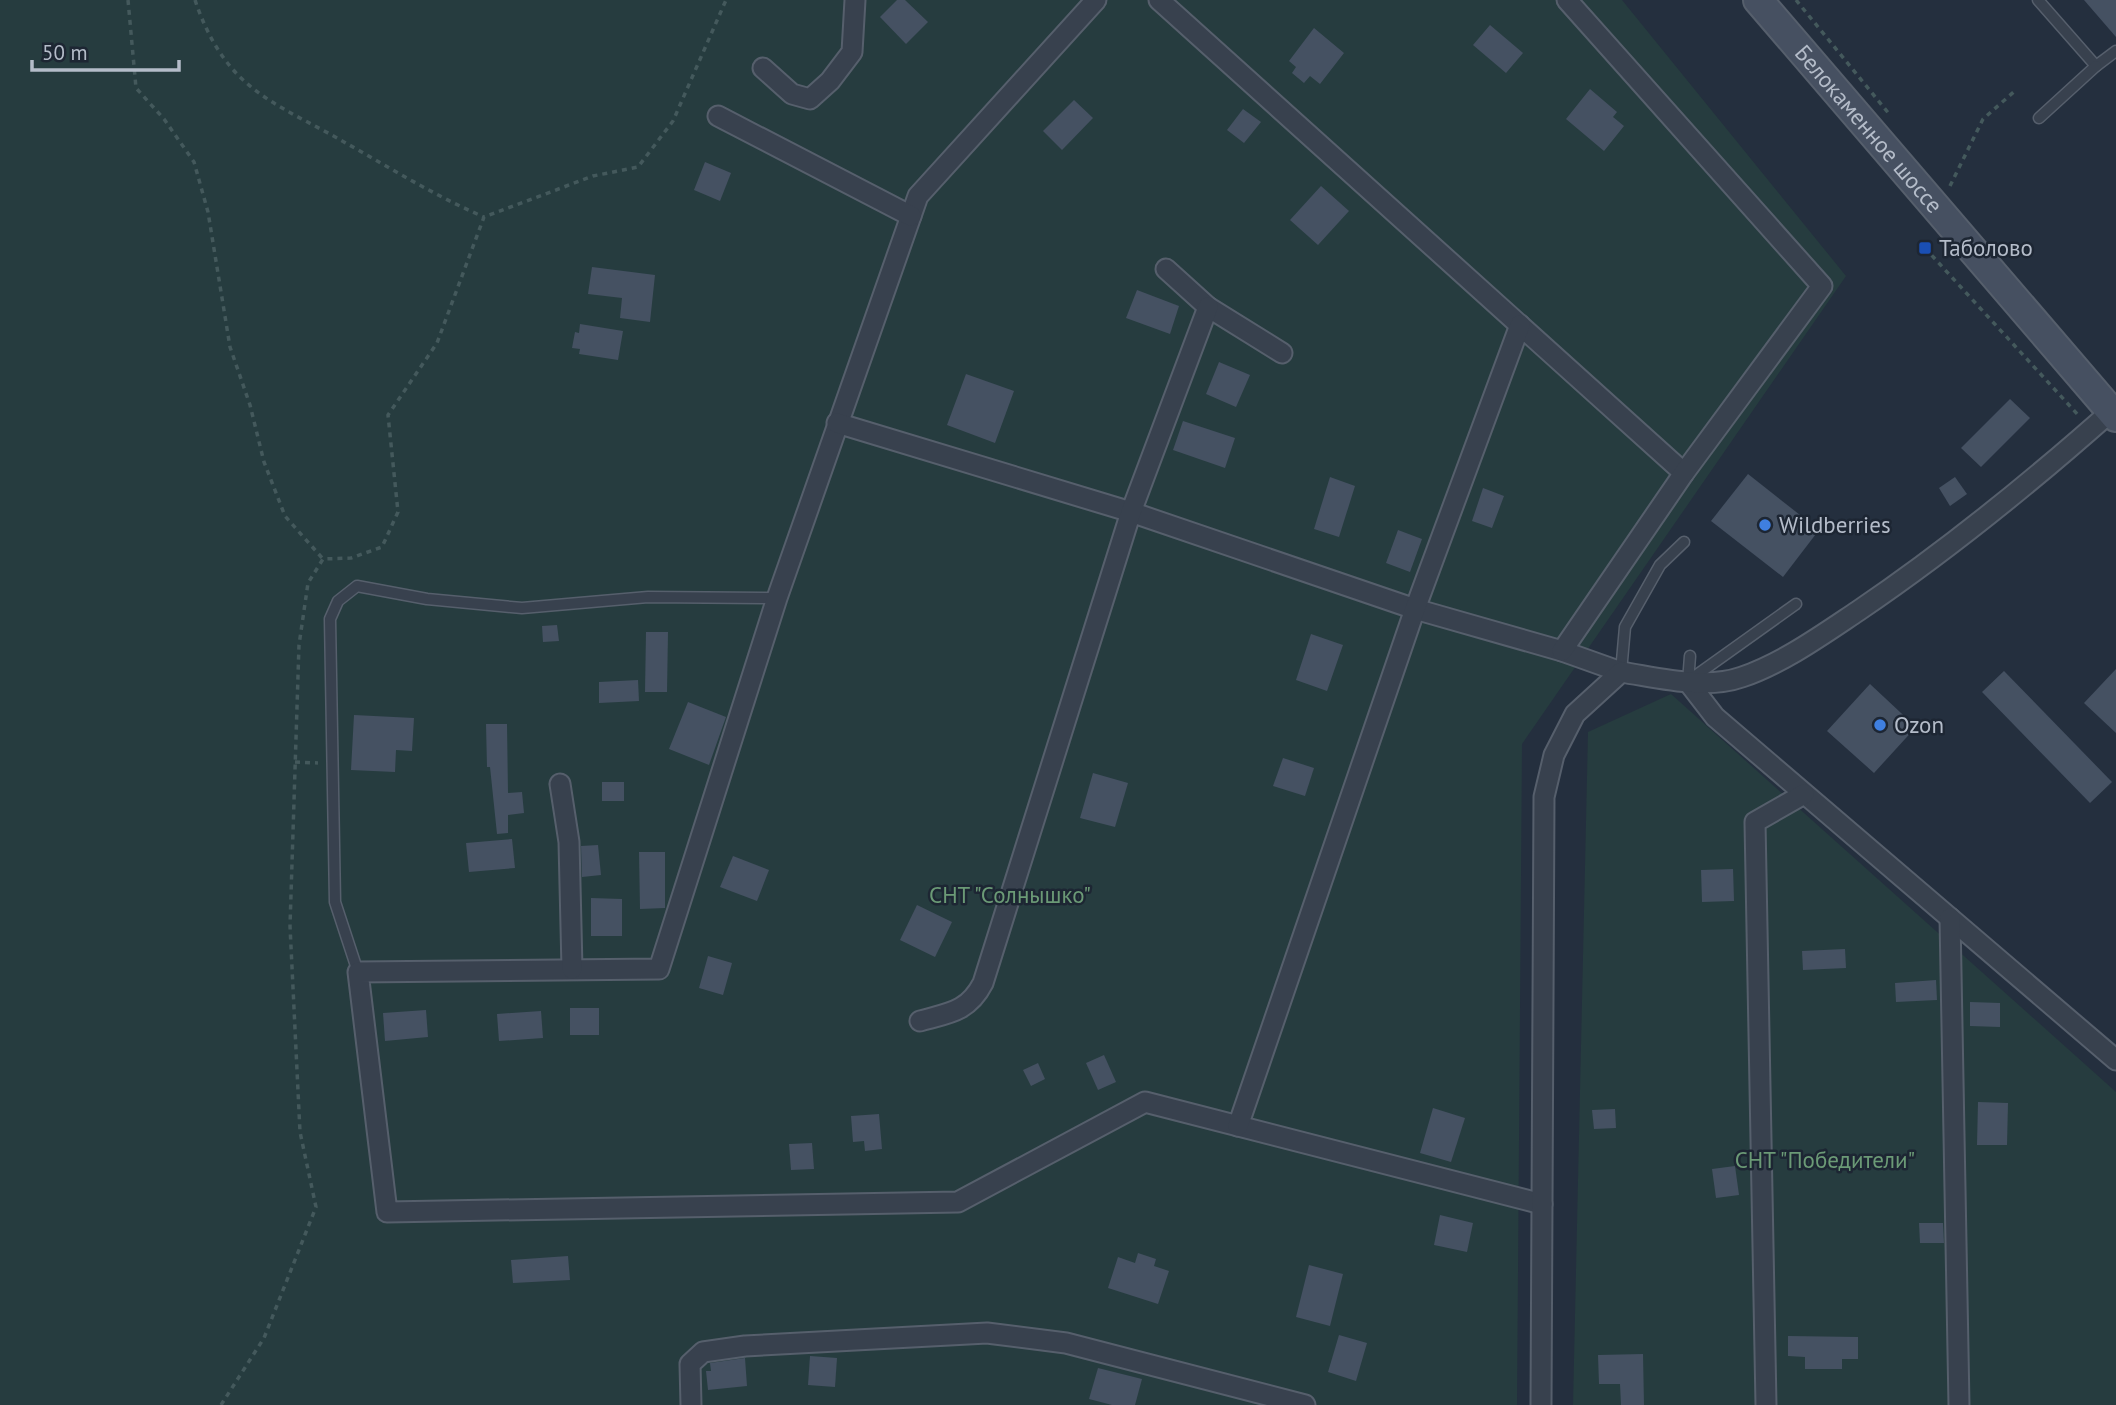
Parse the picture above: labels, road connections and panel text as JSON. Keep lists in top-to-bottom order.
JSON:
{
  "streets": {
    "main road": ["Белокаменное шоссе"]
  },
  "parks": ["СНТ \"Солнышко\"", "СНТ \"Победители\""],
  "places": {
    "transit": ["Таболово"],
    "other": ["Wildberries", "Ozon"]
  },
  "scale_bar": "50 m"
}
